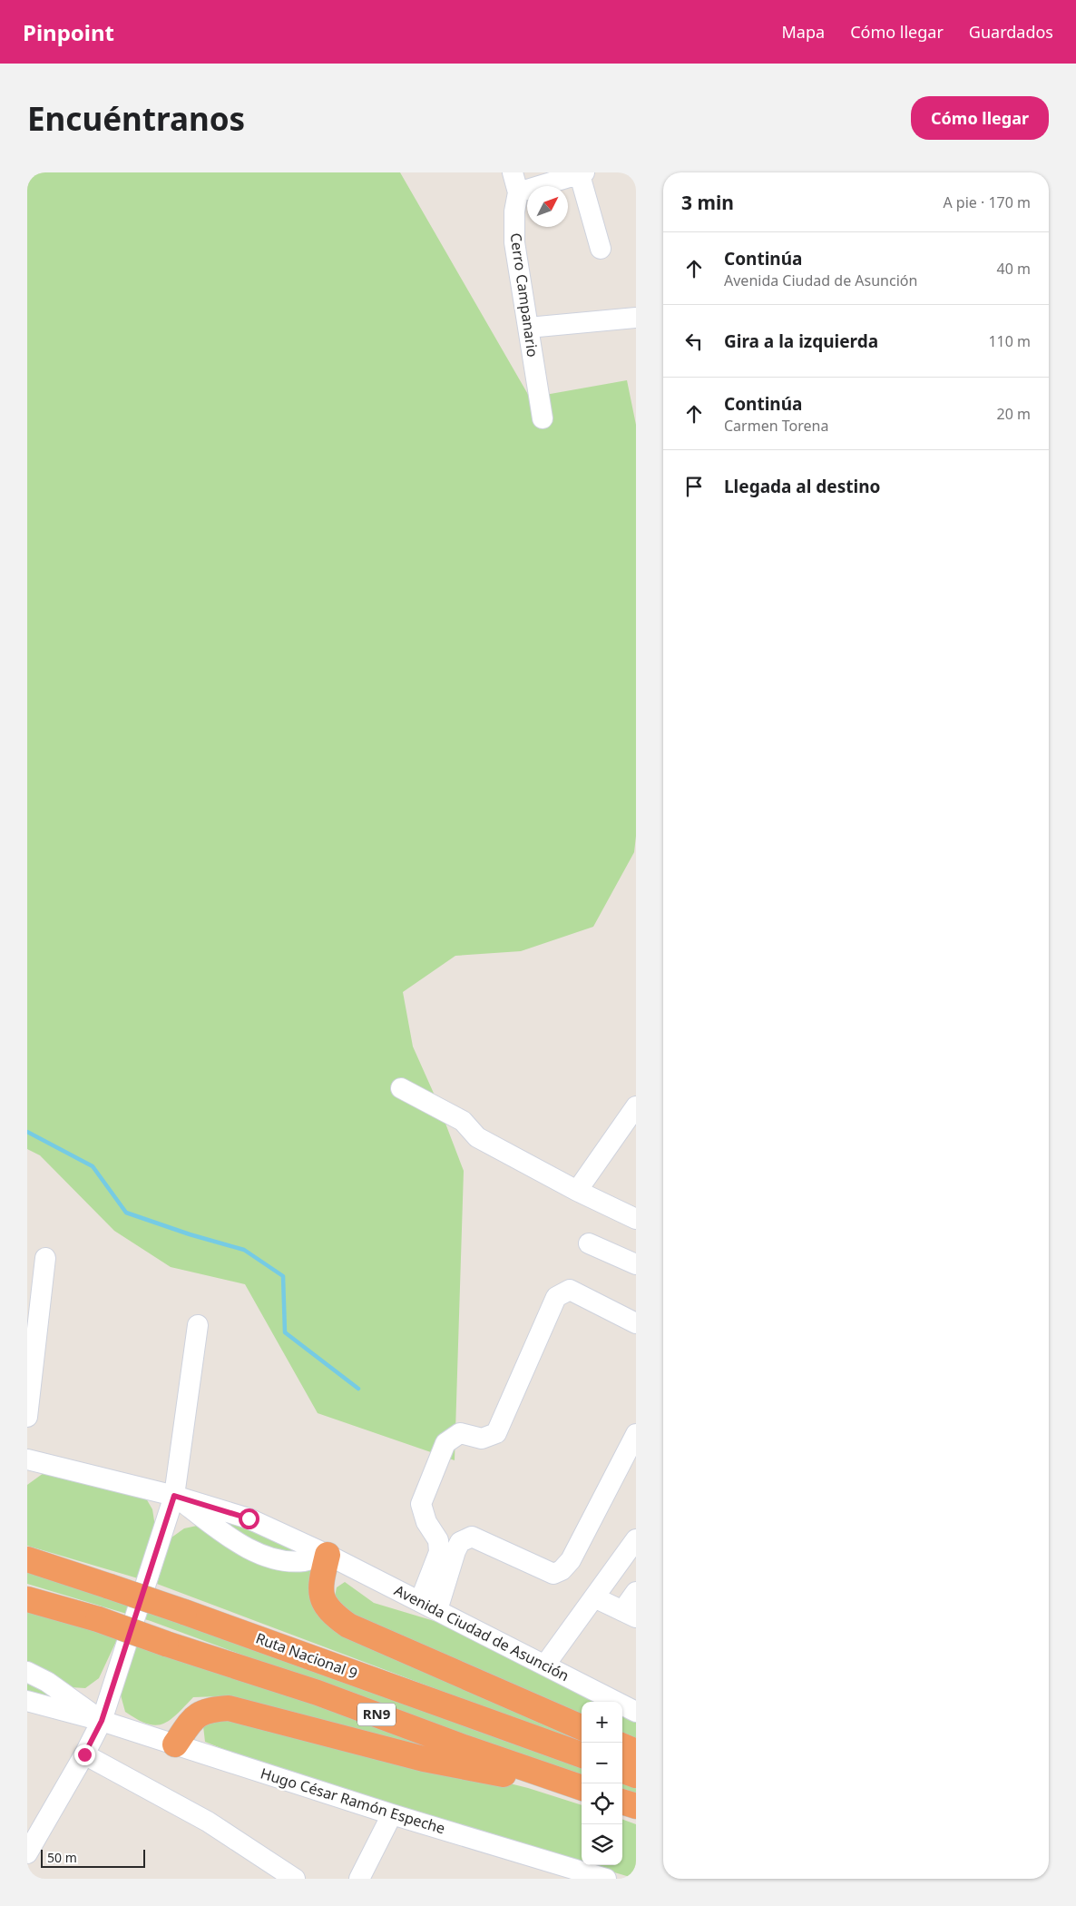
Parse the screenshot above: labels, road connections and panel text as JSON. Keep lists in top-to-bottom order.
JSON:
{
  "streets": {
    "highway": ["Ruta Nacional 9", "RN9"],
    "street": ["Cerro Campanario", "Avenida Ciudad de Asunción", "Hugo César Ramón Espeche"]
  },
  "scale_bar": "50 m",
  "north": "top right",
  "page": {
    "header": "Pinpoint",
    "nav": ["Mapa", "Cómo llegar", "Guardados"],
    "buttons": "Cómo llegar",
    "title": "Encuéntranos",
    "heading": ["3 min", "A pie · 170 m"],
    "list": [
      ["Continúa", "Avenida Ciudad de Asunción", "40 m"],
      ["Gira a la izquierda", "110 m"],
      ["Continúa", "Carmen Torena", "20 m"],
      "Llegada al destino"
    ],
    "map_buttons": ["+", "−"],
    "scale": "50 m"
  }
}
